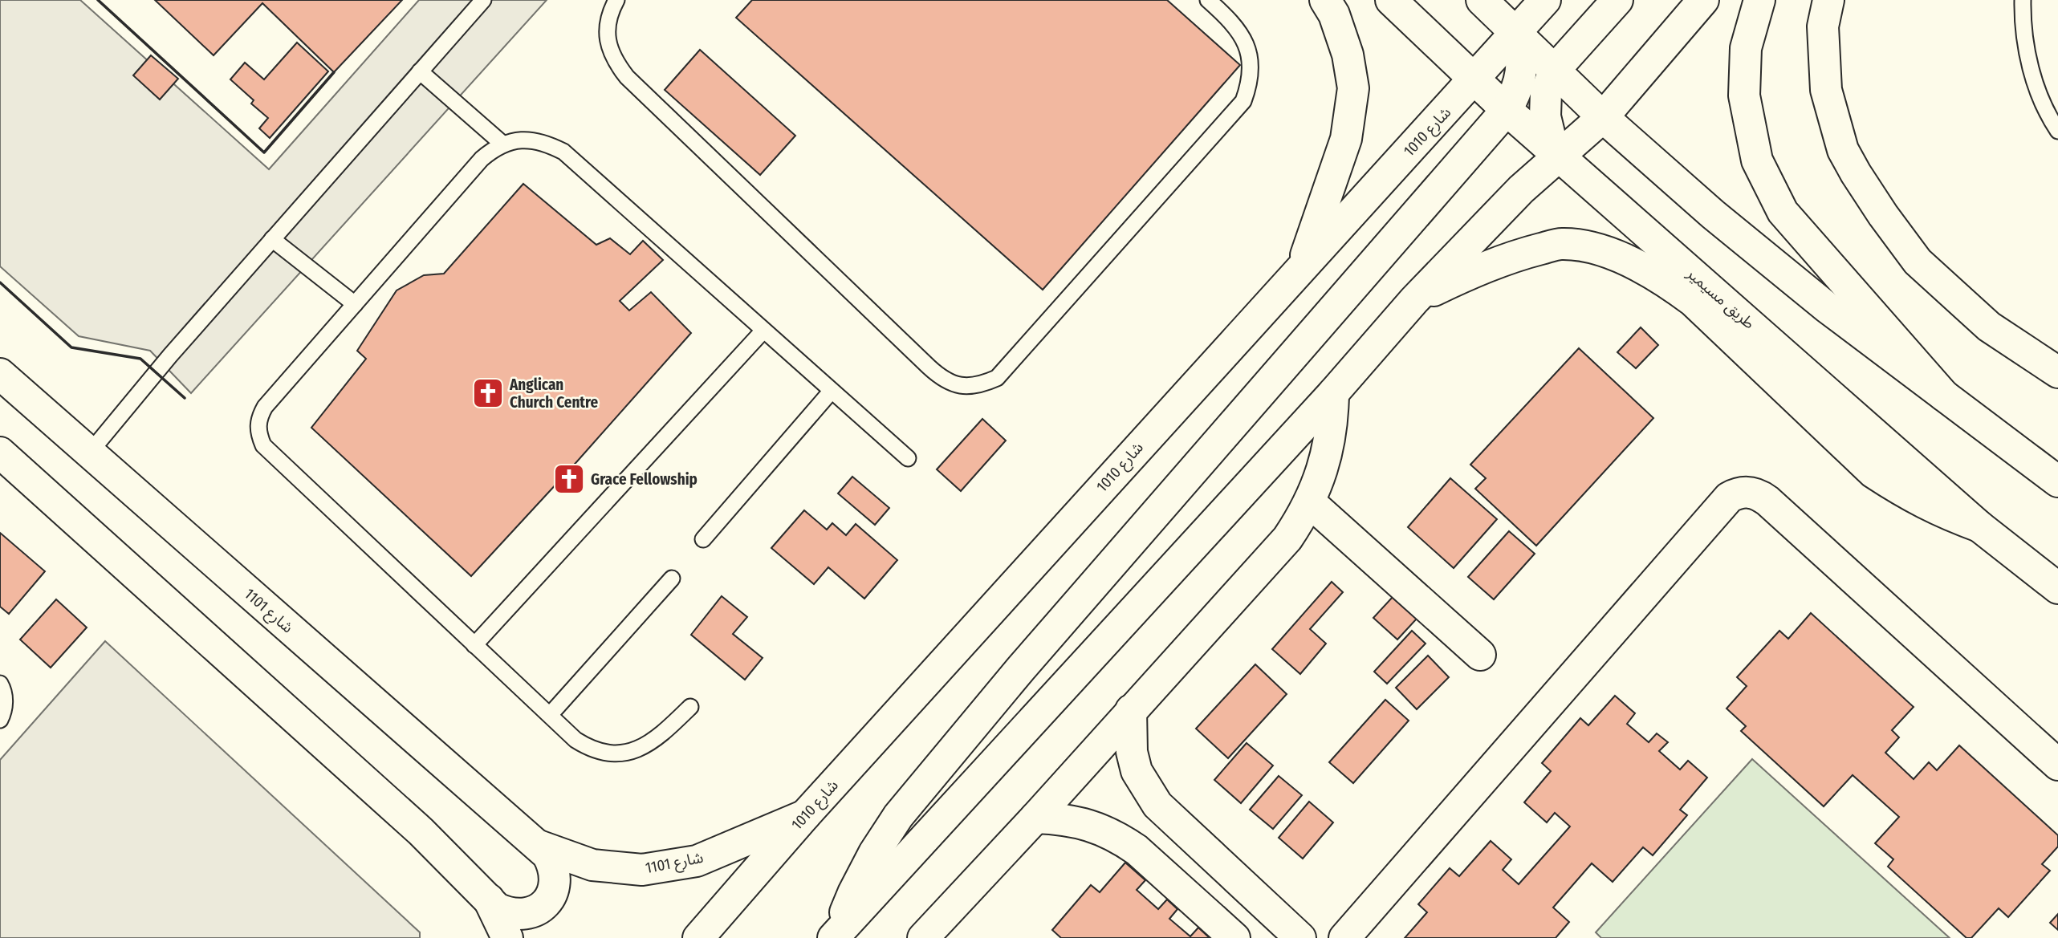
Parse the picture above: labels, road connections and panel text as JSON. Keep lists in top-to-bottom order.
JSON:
{
  "streets": {
    "street": ["شارع 1010", "طريق مسيمير", "شارع 1101"]
  },
  "crossings": [
    ["شارع 1010", "طريق مسيمير"],
    ["شارع 1010", "شارع 1101"]
  ],
  "places": {
    "church": ["Anglican Church Centre", "Grace Fellowship"]
  }
}
